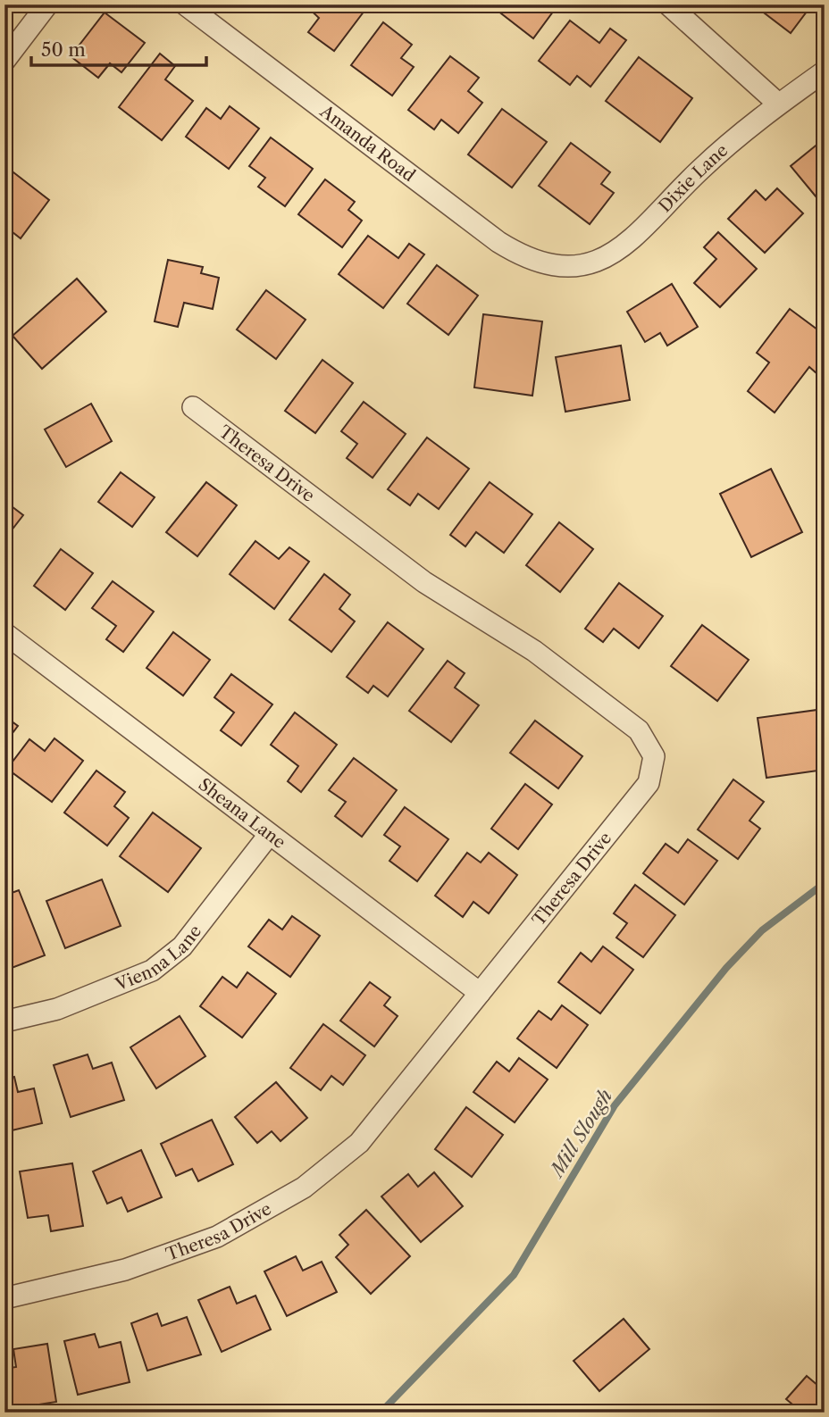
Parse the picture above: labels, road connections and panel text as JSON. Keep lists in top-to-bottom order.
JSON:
{
  "streets": {
    "street": [
      "Amanda Road",
      "Dixie Lane",
      "Theresa Drive",
      "Sheana Lane",
      "Vienna Lane"
    ]
  },
  "crossings": [
    ["Amanda Road", "Dixie Lane"],
    ["Theresa Drive", "Sheana Lane"],
    ["Sheana Lane", "Vienna Lane"]
  ],
  "water": ["Mill Slough"],
  "scale_bar": "50 m"
}
